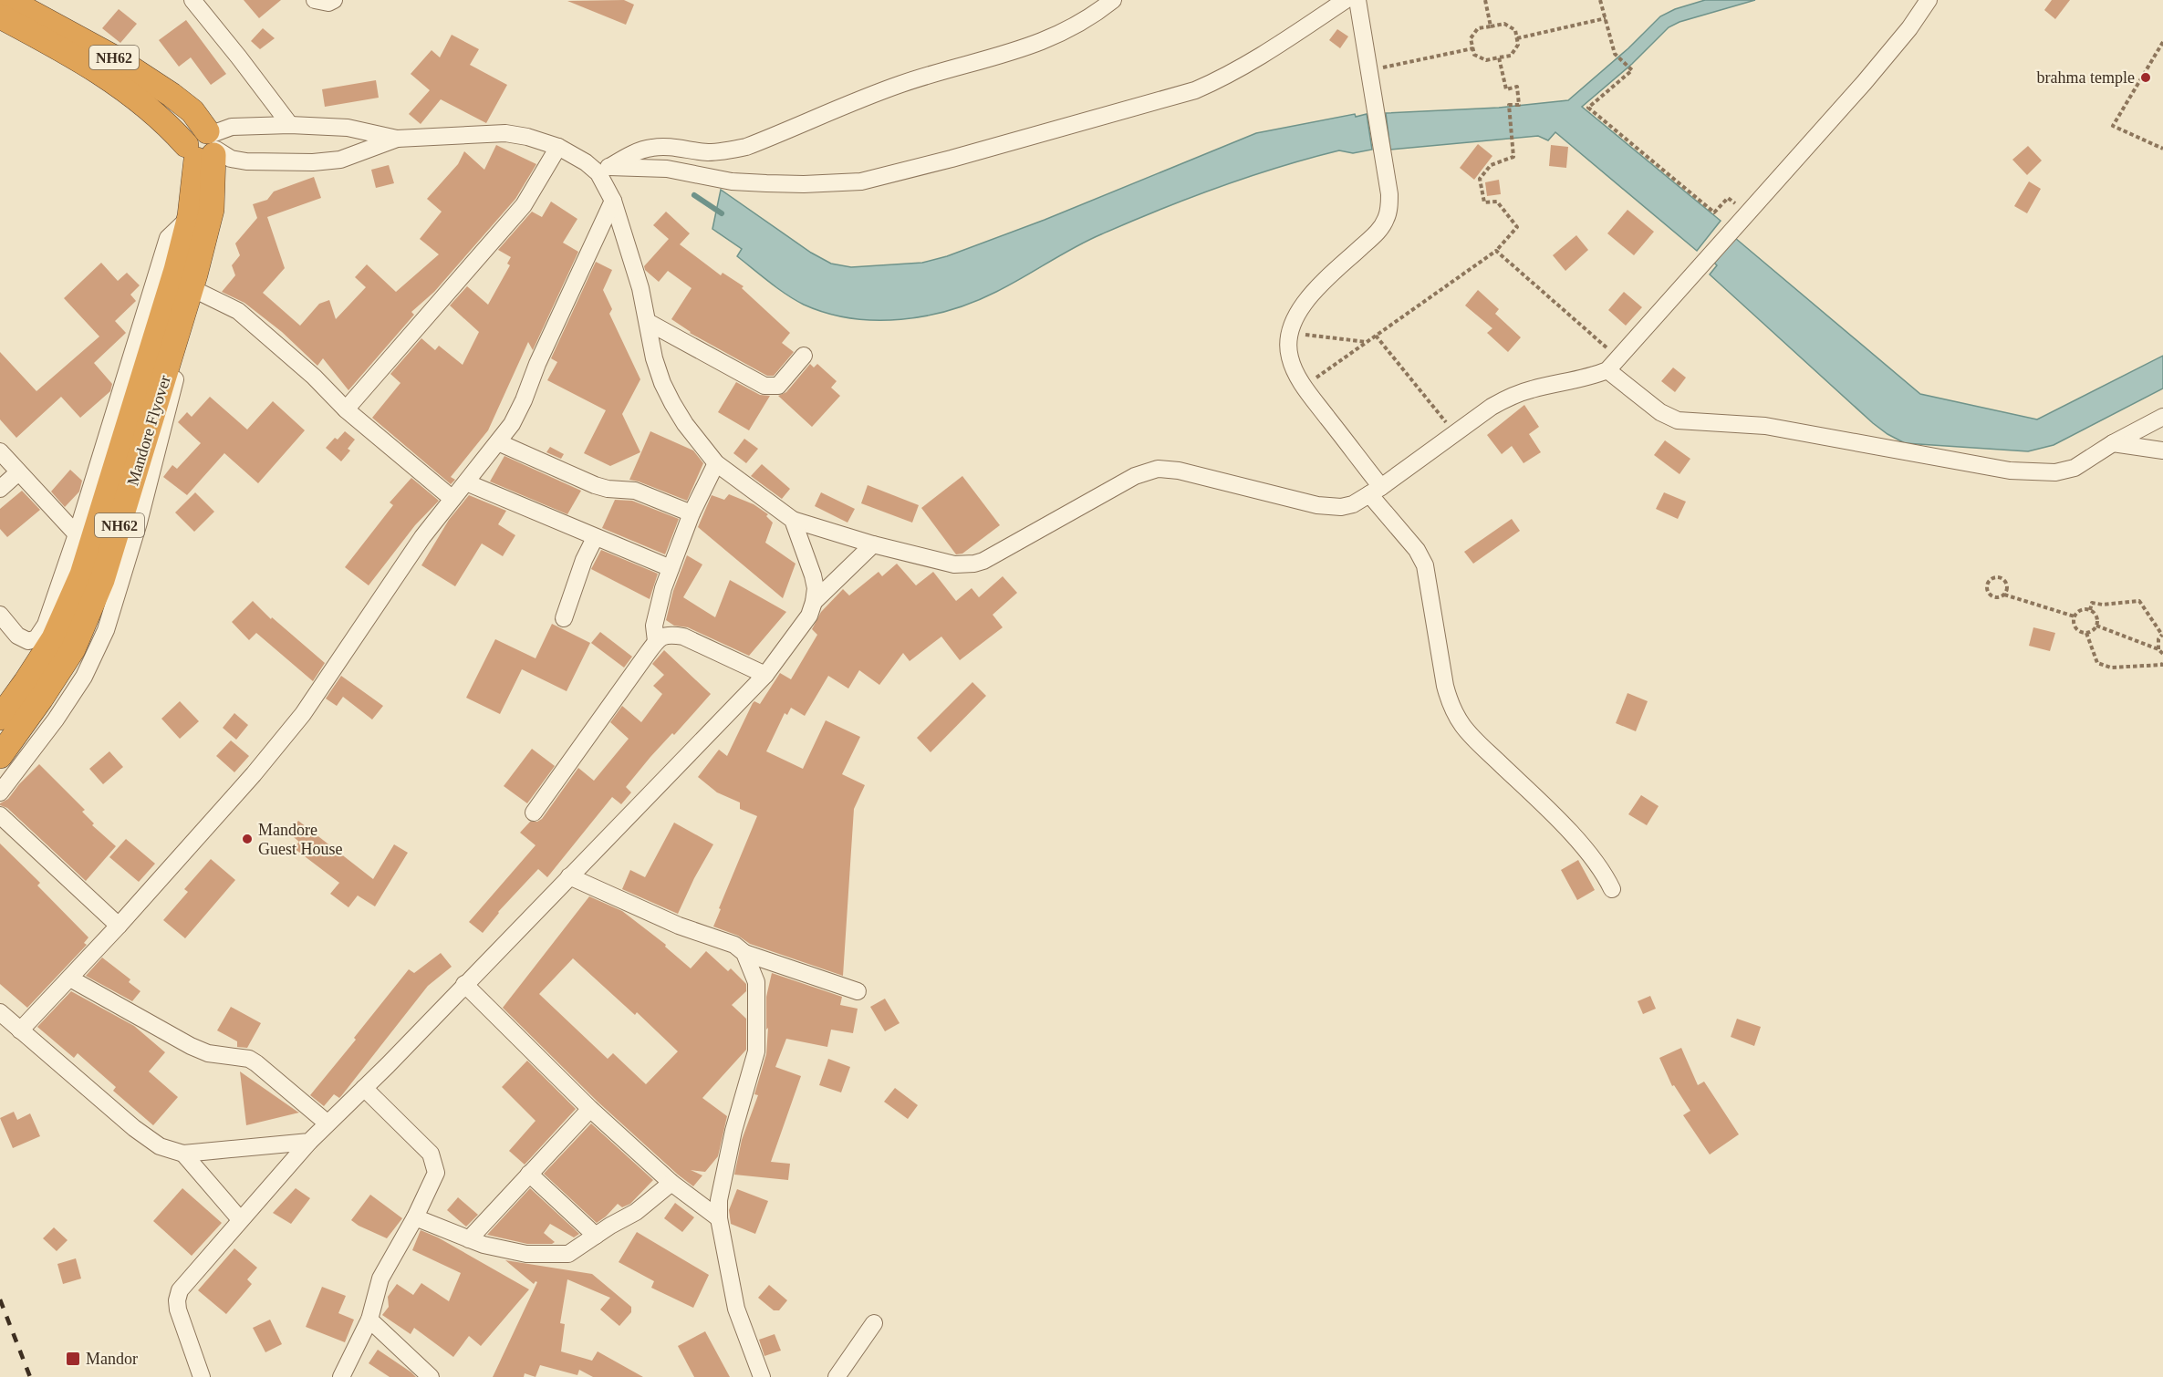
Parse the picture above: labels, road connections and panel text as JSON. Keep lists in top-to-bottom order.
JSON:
{
  "streets": {
    "highway": ["NH62", "Mandore Flyover"]
  },
  "crossings": [
    ["NH62", "Mandore Flyover"]
  ],
  "places": {
    "other": ["brahma temple", "Mandore Guest House"],
    "transit": ["Mandor"]
  }
}
